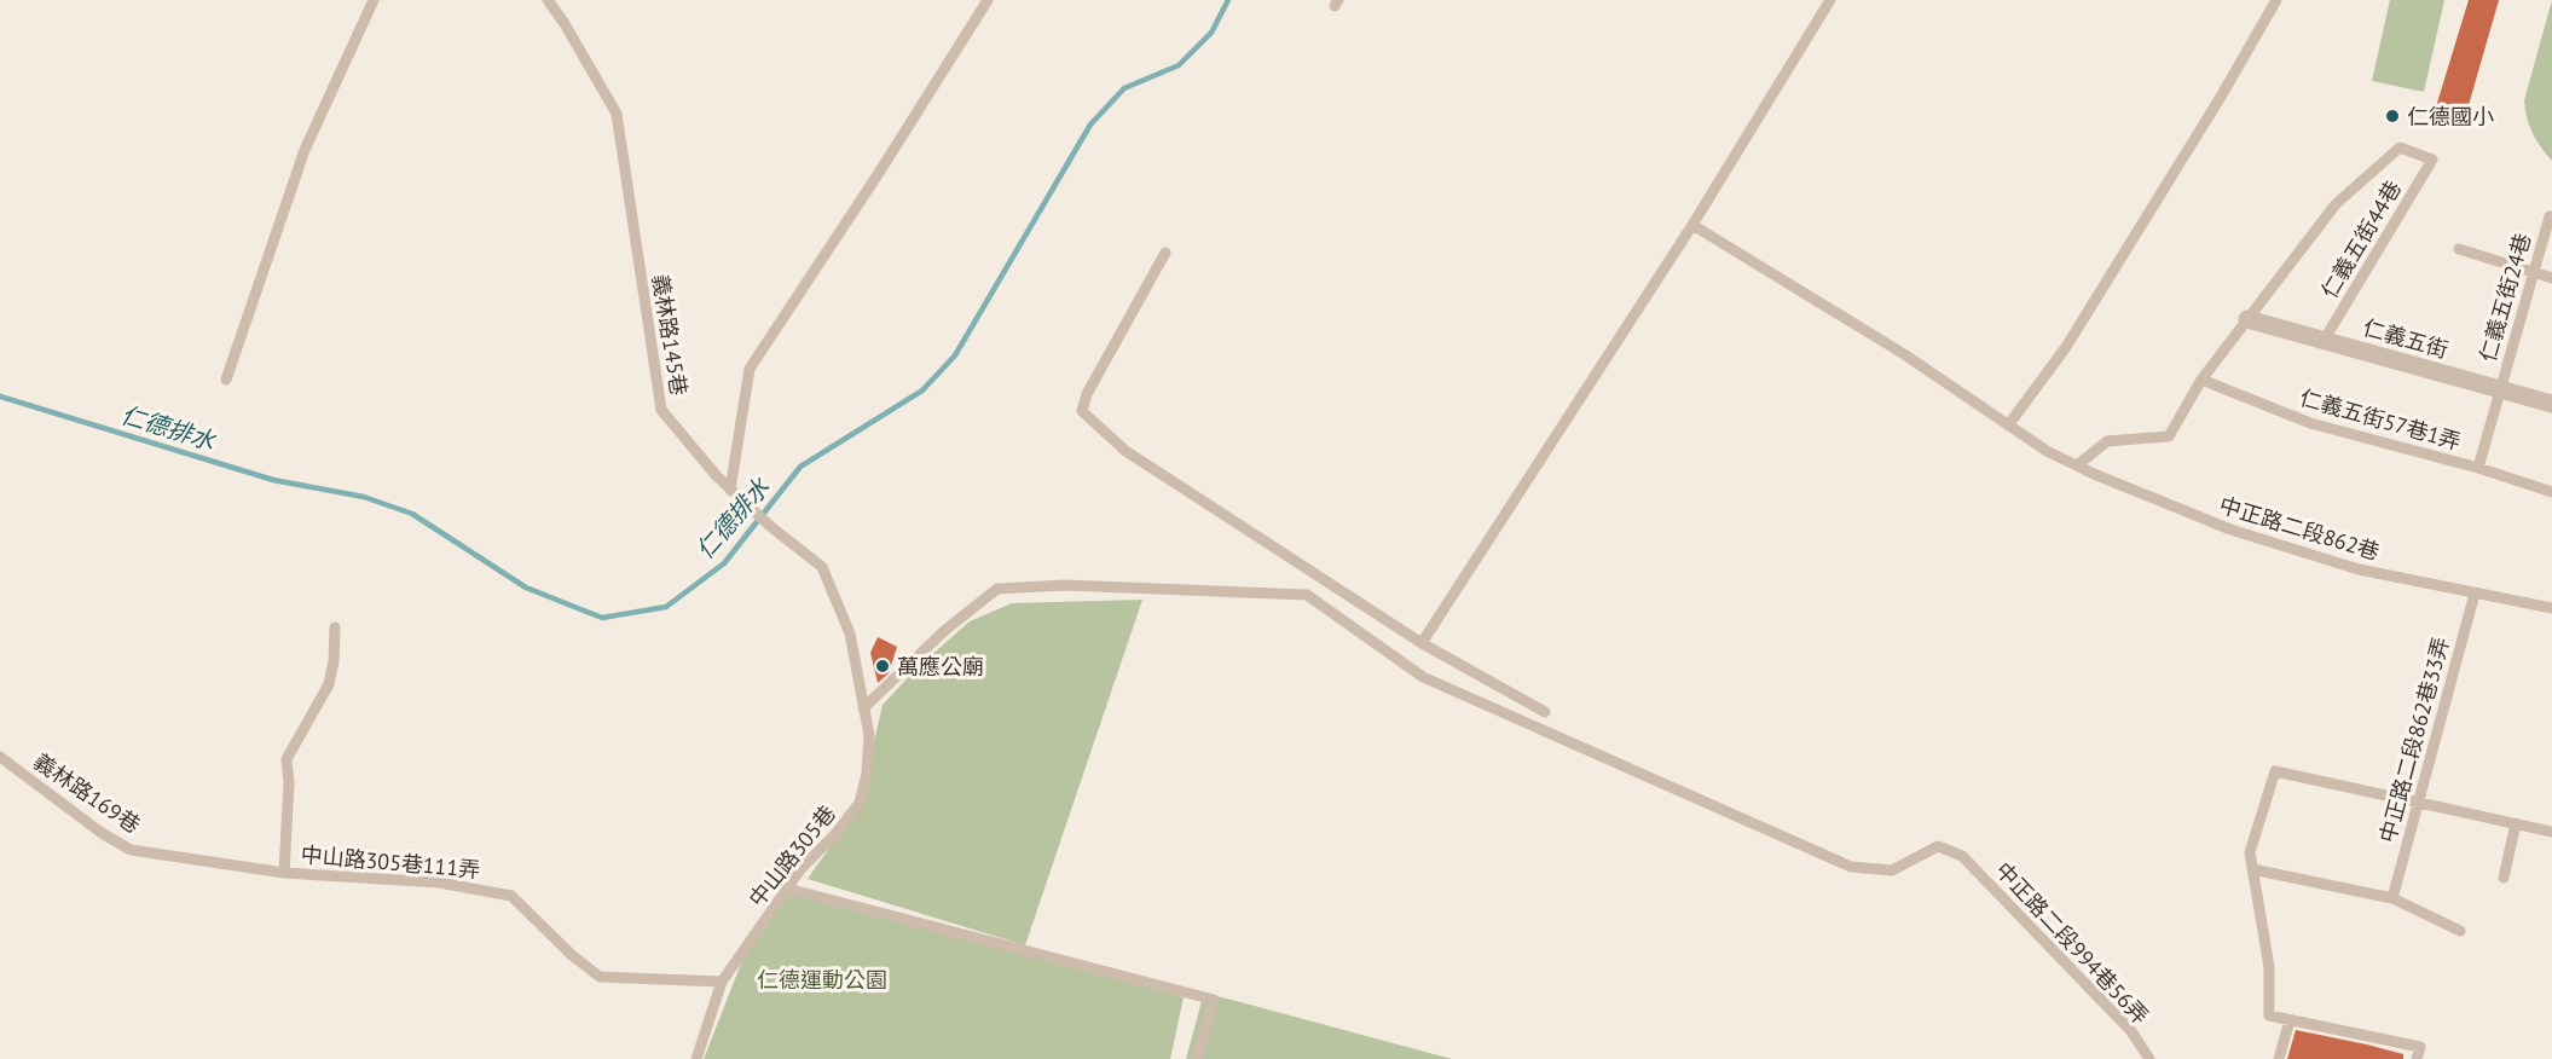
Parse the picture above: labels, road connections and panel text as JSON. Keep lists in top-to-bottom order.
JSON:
{
  "streets": {
    "street": ["仁義五街"],
    "lane": [
      "仁義五街44巷",
      "仁義五街24巷",
      "義林路145巷",
      "仁義五街57巷1弄",
      "中正路二段862巷",
      "中正路二段862巷33弄",
      "義林路169巷",
      "中山路305巷",
      "中山路305巷111弄",
      "中正路二段994巷56弄"
    ]
  },
  "crossings": [
    ["仁義五街44巷", "仁義五街"],
    ["仁義五街24巷", "仁義五街"],
    ["仁義五街24巷", "仁義五街57巷1弄"],
    ["義林路145巷", "中山路305巷"],
    ["義林路145巷", "中正路二段994巷56弄"],
    ["中正路二段862巷", "中正路二段862巷33弄"],
    ["義林路169巷", "中山路305巷111弄"],
    ["中山路305巷", "中山路305巷111弄"],
    ["中山路305巷", "中正路二段994巷56弄"]
  ],
  "water": ["仁德排水"],
  "parks": ["仁德運動公園"],
  "places": ["仁德國小", "萬應公廟"]
}
